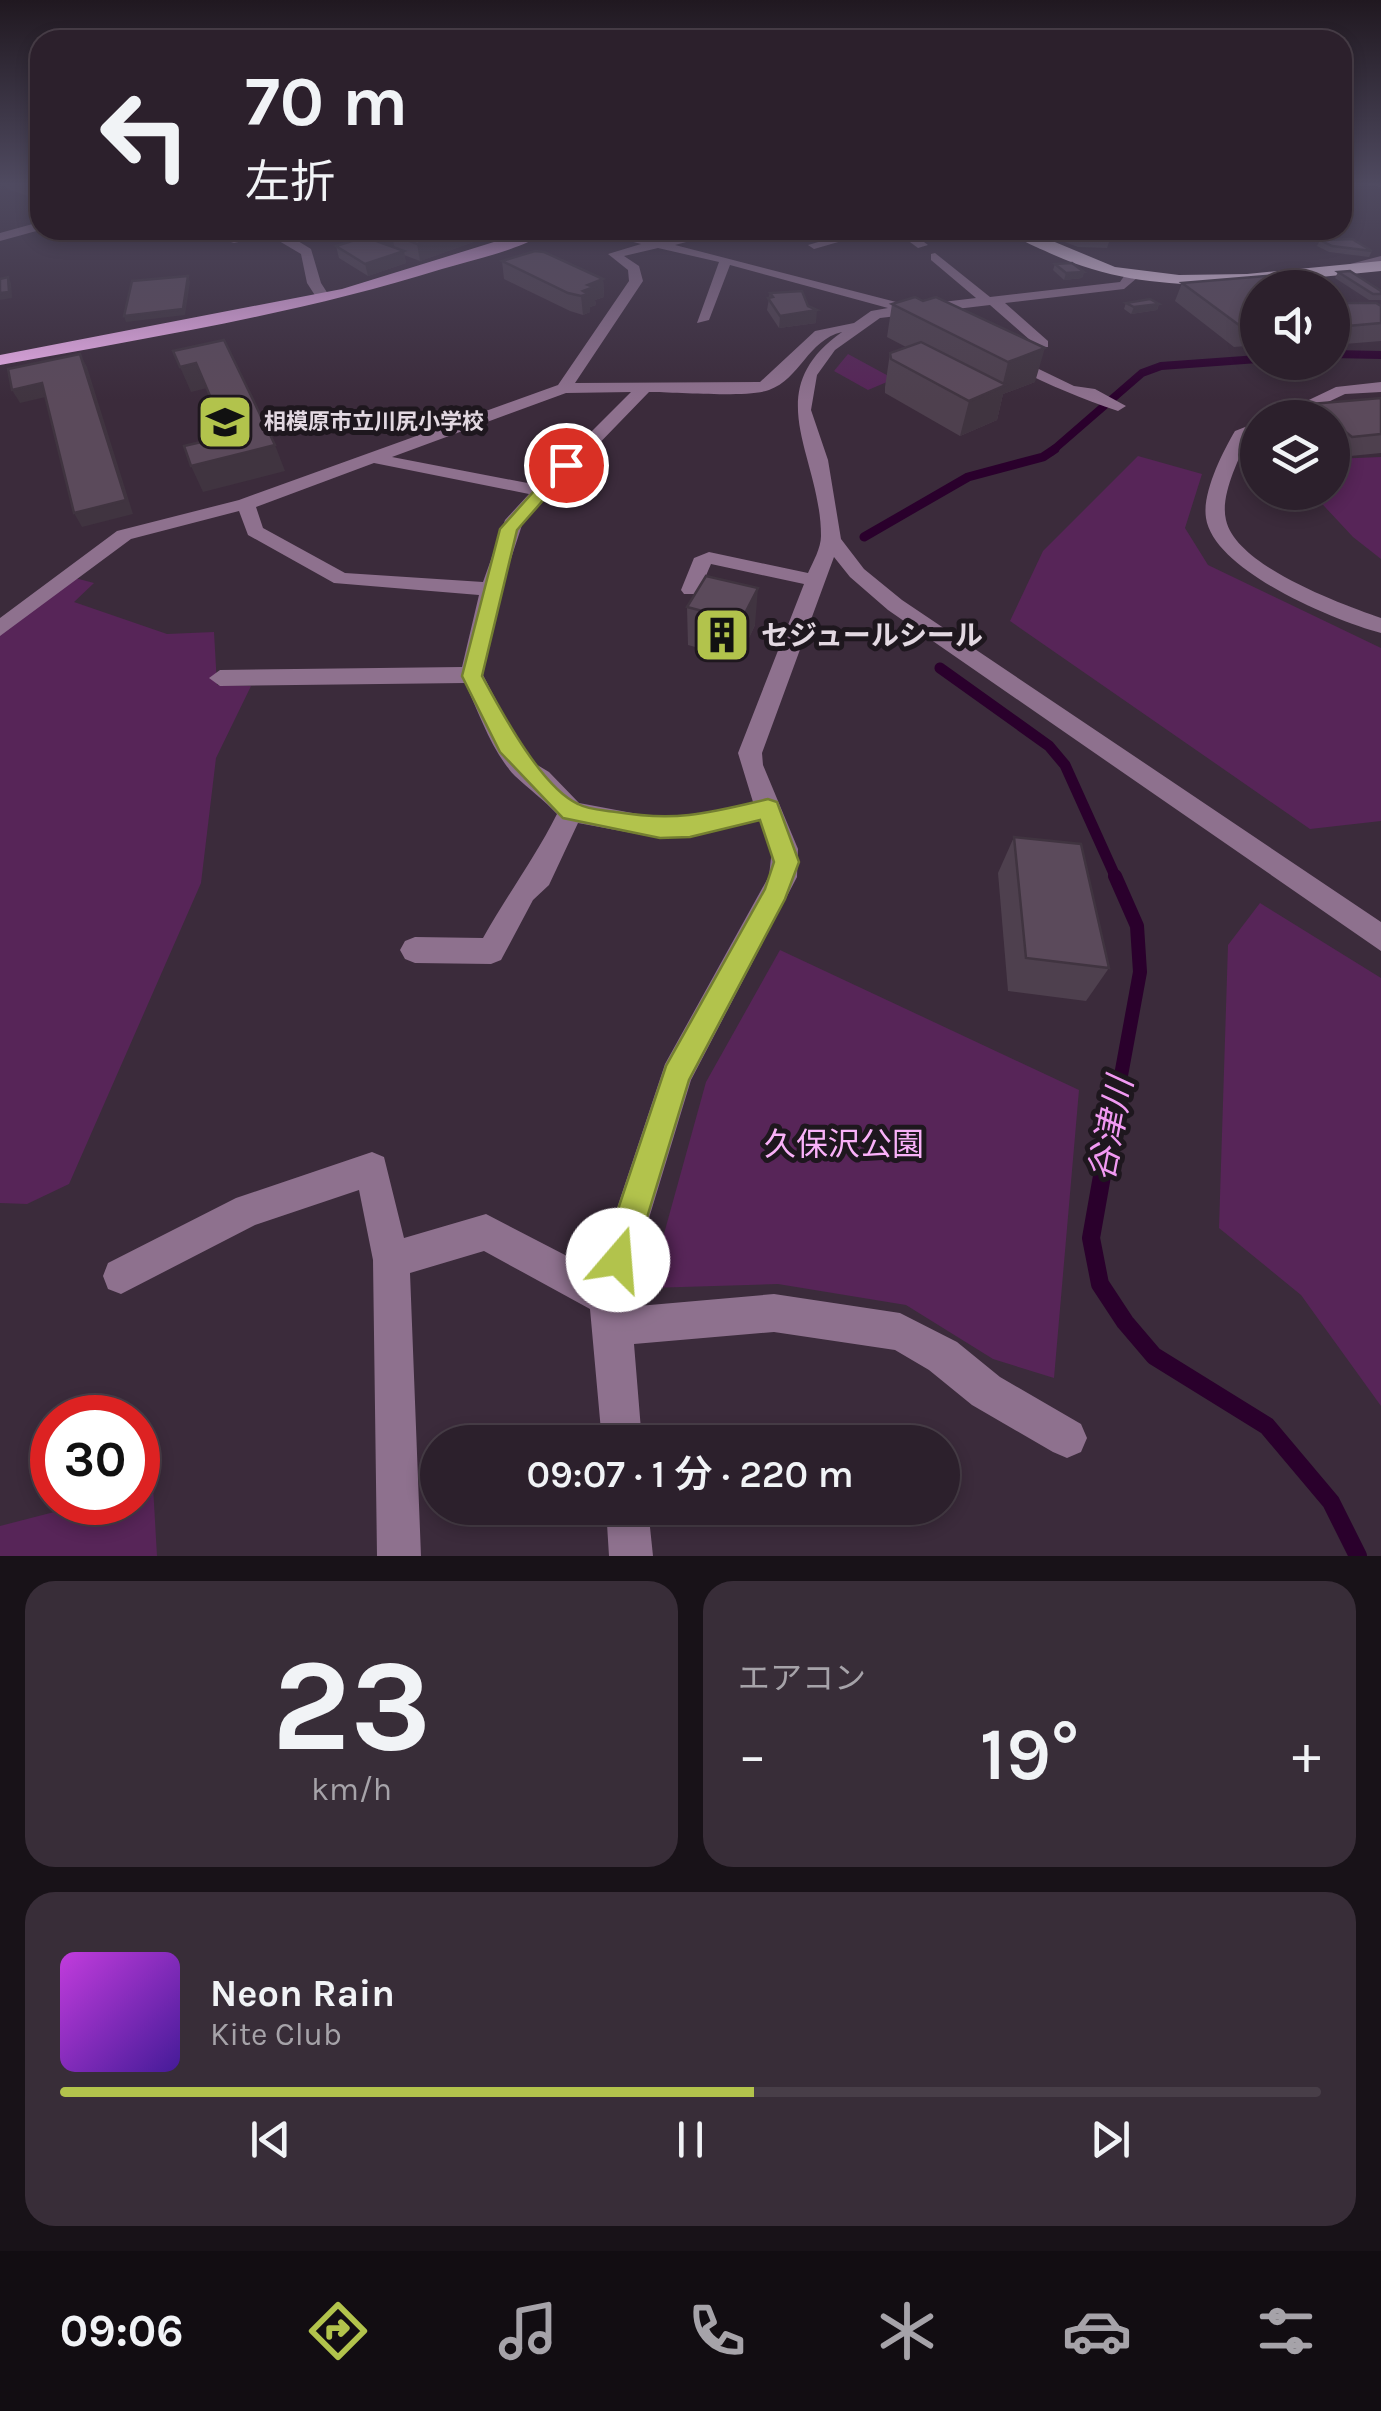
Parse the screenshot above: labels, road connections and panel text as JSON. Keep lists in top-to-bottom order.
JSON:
{
  "water": ["谷津川"],
  "parks": ["久保沢公園"],
  "places": {
    "school or university": ["相模原市立川尻小学校"],
    "building": ["セジュールシール"]
  },
  "page": {
    "turn": ["70 m", "左折"],
    "limit": "30",
    "trip": "09:07 · 1 分 · 220 m",
    "tile": [
      ["23", "km/h"],
      "エアコン"
    ],
    "heat": ["−", "19°", "+"],
    "song": ["Neon Rain", "Kite Club"],
    "tabs": "09:06"
  }
}
